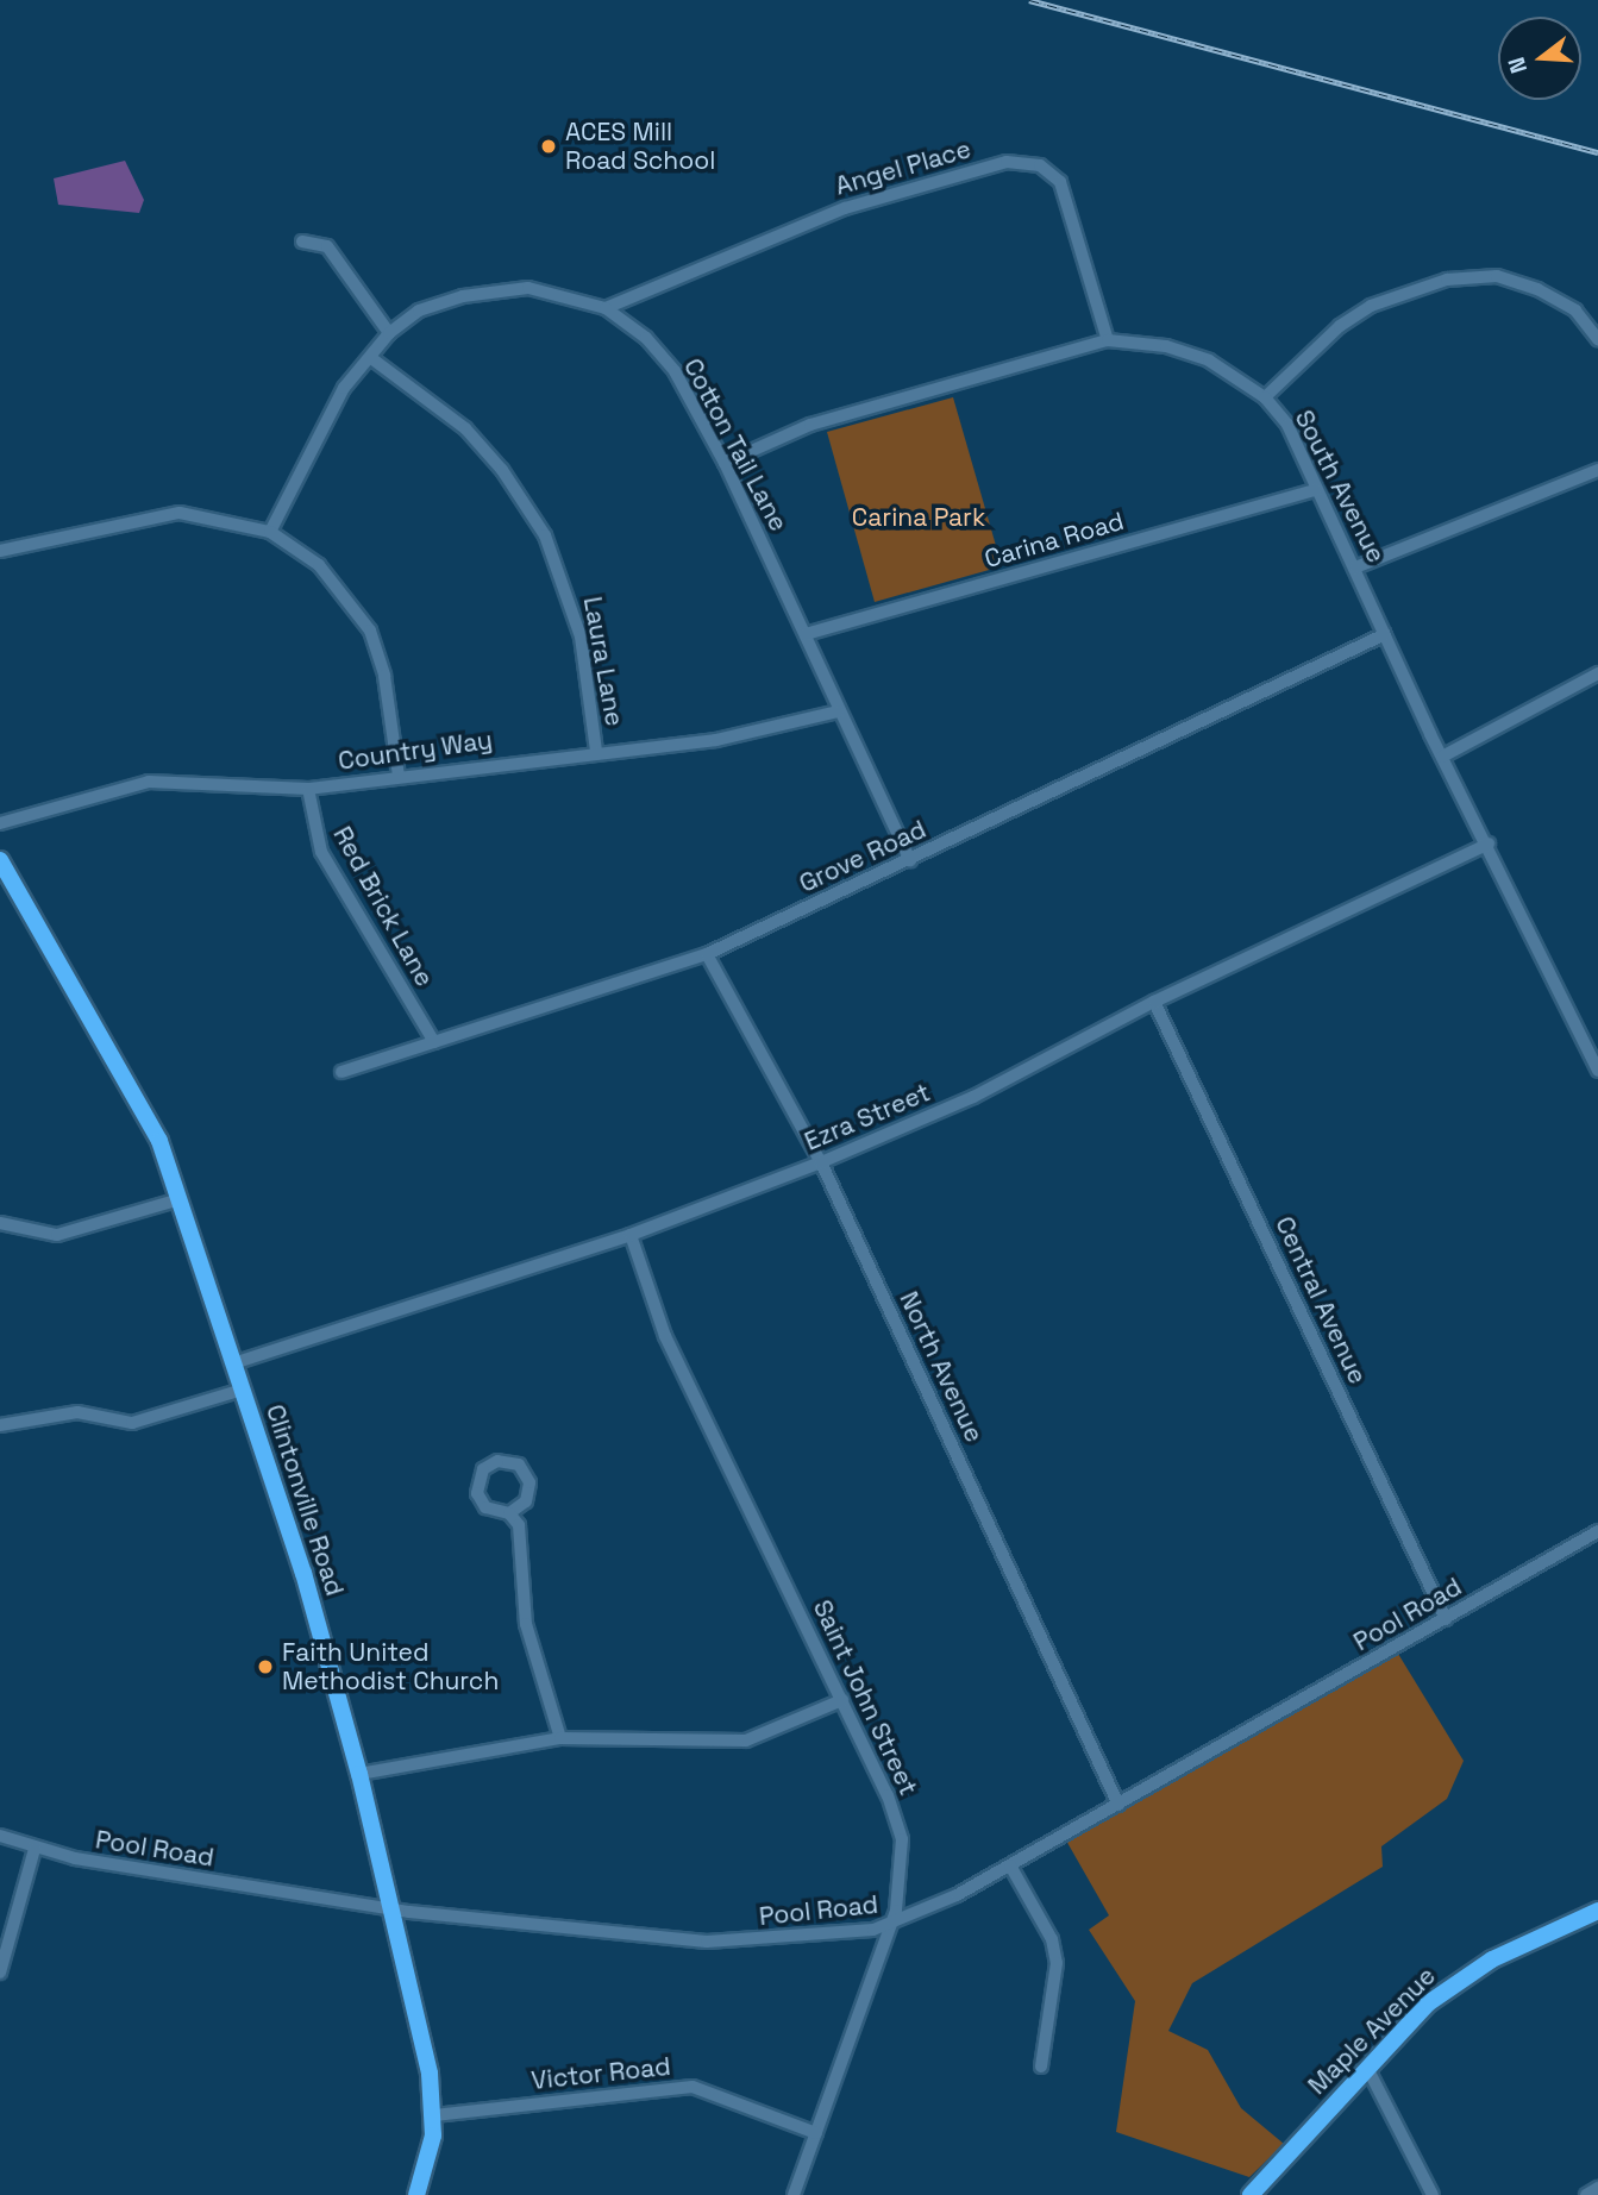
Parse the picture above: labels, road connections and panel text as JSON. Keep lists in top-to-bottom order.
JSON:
{
  "streets": {
    "main road": ["Clintonville Road", "Maple Avenue"],
    "street": [
      "Angel Place",
      "Cotton Tail Lane",
      "South Avenue",
      "Carina Road",
      "Laura Lane",
      "Country Way",
      "Grove Road",
      "Red Brick Lane",
      "Ezra Street",
      "Central Avenue",
      "North Avenue",
      "Pool Road",
      "Saint John Street",
      "Victor Road"
    ]
  },
  "crossings": [
    ["Angel Place", "Cotton Tail Lane"],
    ["Angel Place", "South Avenue"],
    ["Cotton Tail Lane", "South Avenue"],
    ["Cotton Tail Lane", "Carina Road"],
    ["Cotton Tail Lane", "Laura Lane"],
    ["Cotton Tail Lane", "Country Way"],
    ["Cotton Tail Lane", "Grove Road"],
    ["South Avenue", "Carina Road"],
    ["South Avenue", "Grove Road"],
    ["South Avenue", "Ezra Street"],
    ["Laura Lane", "Country Way"],
    ["Country Way", "Red Brick Lane"],
    ["Grove Road", "Red Brick Lane"],
    ["Grove Road", "North Avenue"],
    ["Ezra Street", "Central Avenue"],
    ["Ezra Street", "North Avenue"],
    ["Ezra Street", "Clintonville Road"],
    ["Ezra Street", "Saint John Street"],
    ["Central Avenue", "Pool Road"],
    ["North Avenue", "Pool Road"],
    ["Clintonville Road", "Pool Road"],
    ["Clintonville Road", "Victor Road"],
    ["Pool Road", "Saint John Street"],
    ["Saint John Street", "Victor Road"]
  ],
  "parks": ["Carina Park"],
  "places": ["ACES Mill Road School", "Faith United Methodist Church"],
  "north": "left"
}
